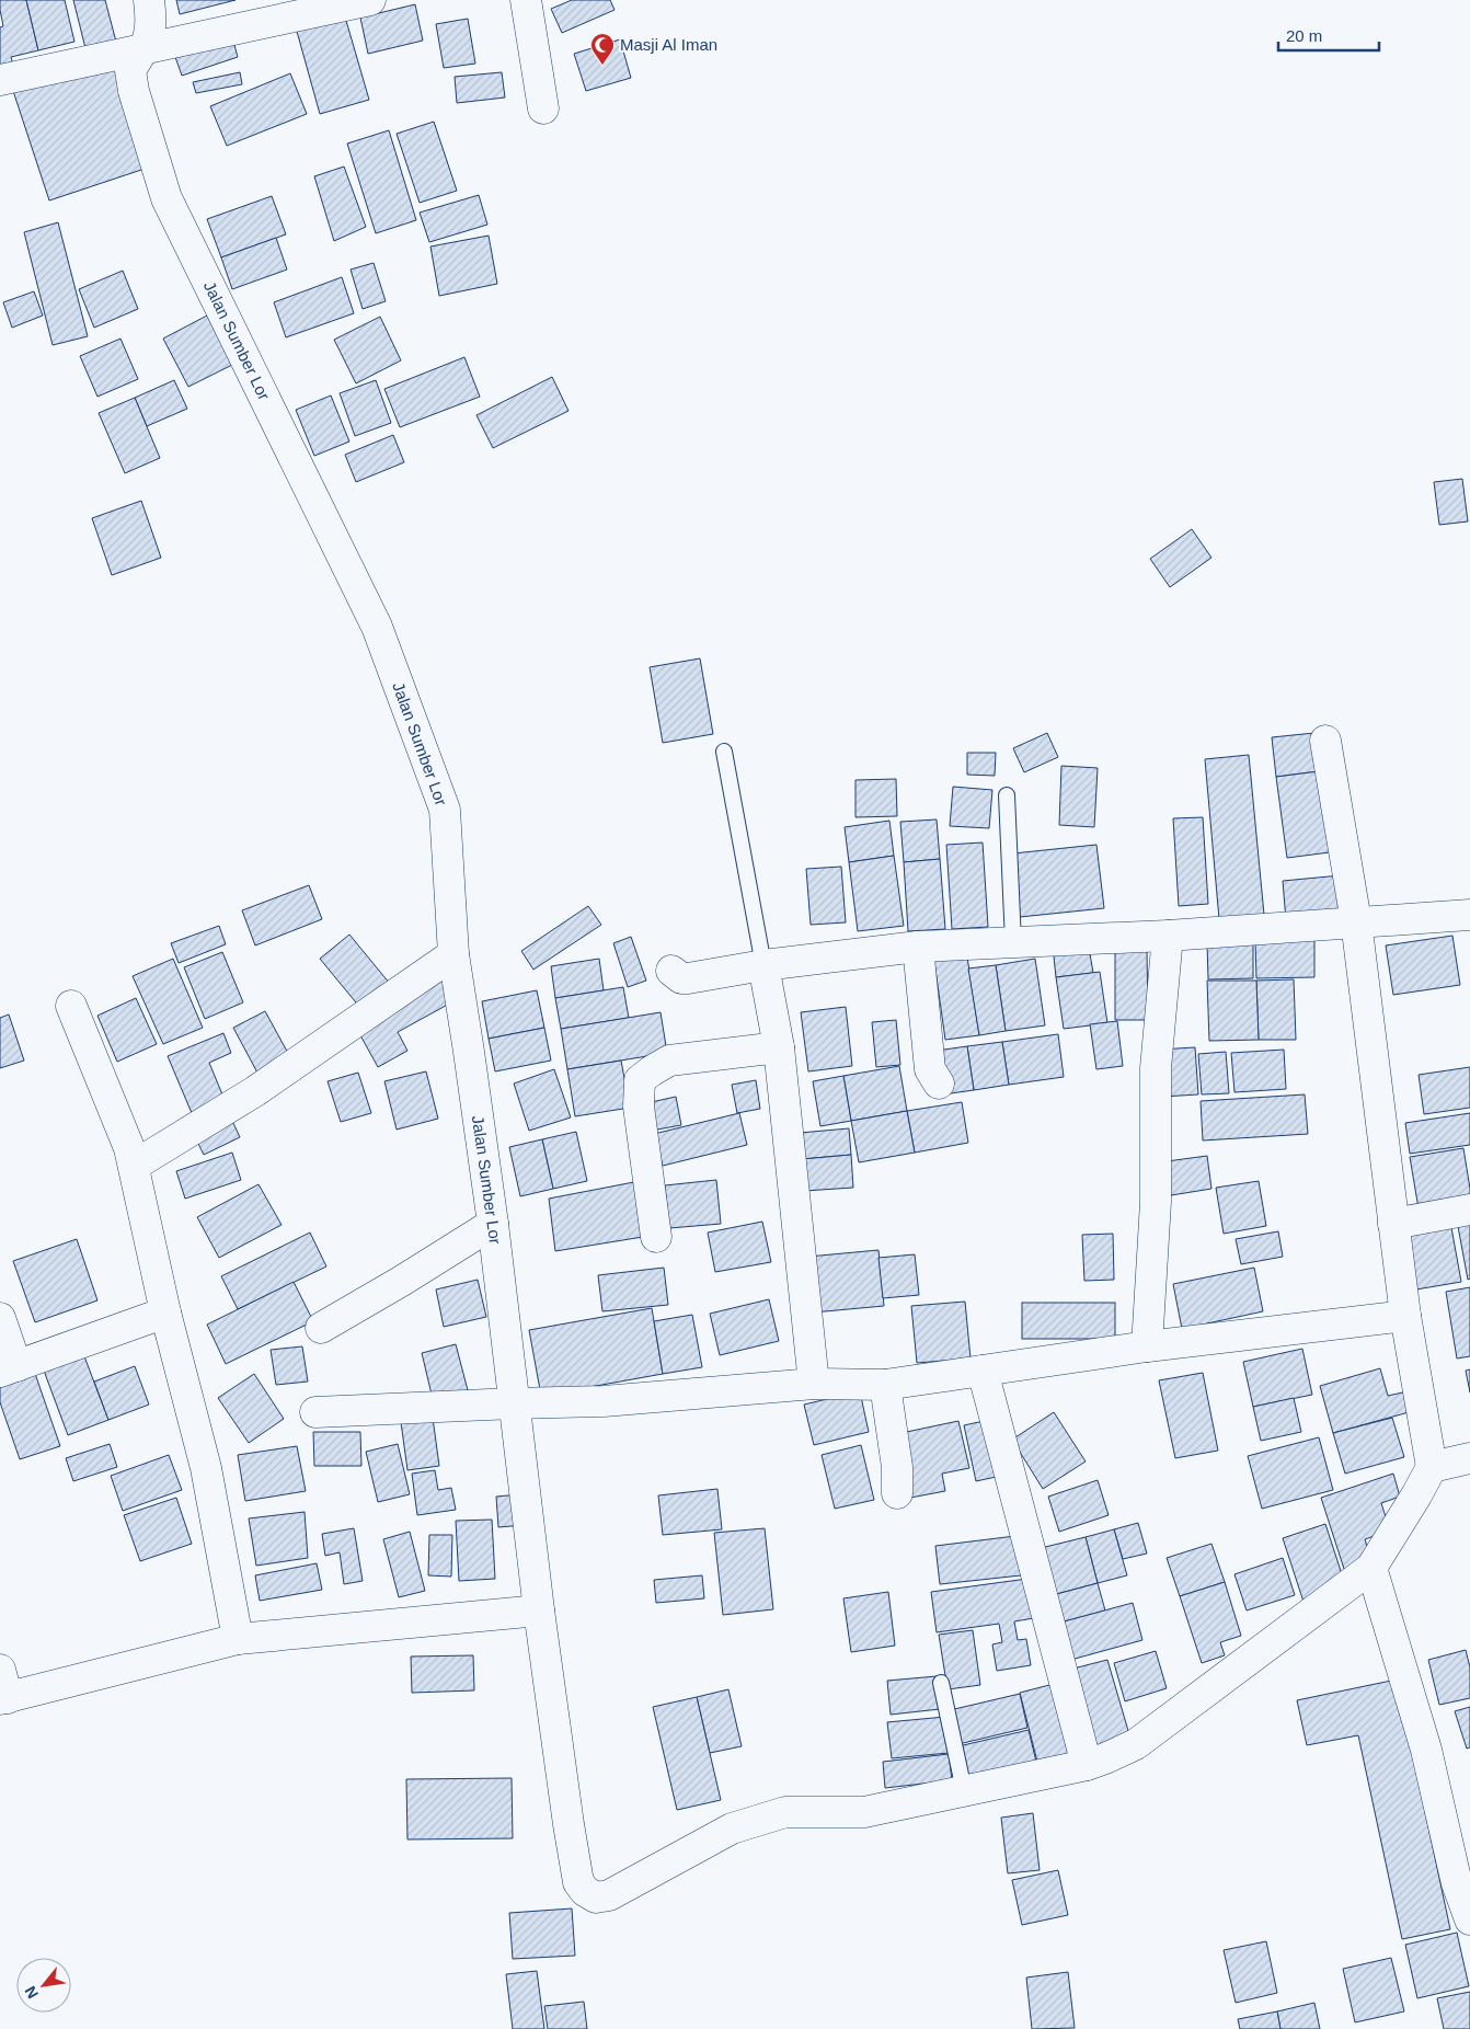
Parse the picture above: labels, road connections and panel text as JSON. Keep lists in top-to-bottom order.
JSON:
{
  "streets": {
    "street": ["Jalan Sumber Lor"]
  },
  "places": {
    "mosque": ["Masji Al Iman"]
  },
  "scale_bar": "20 m",
  "north": "bottom left"
}
